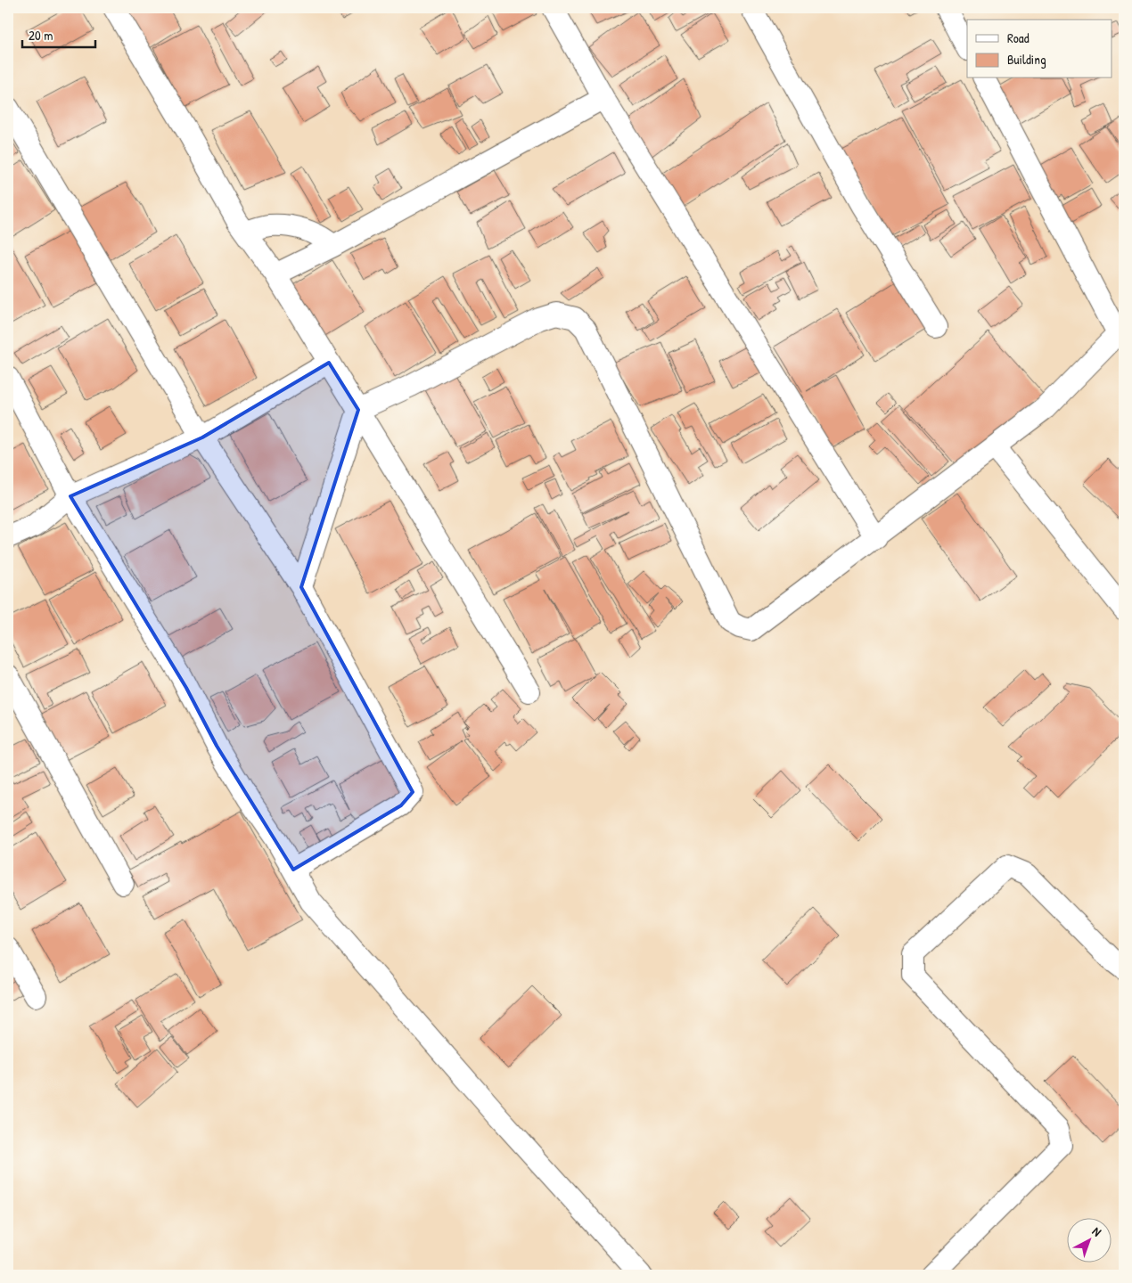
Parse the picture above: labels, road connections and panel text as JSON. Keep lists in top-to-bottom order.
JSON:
{
  "legend": ["Road", "Building"],
  "scale_bar": "20 m",
  "north": "top right"
}
